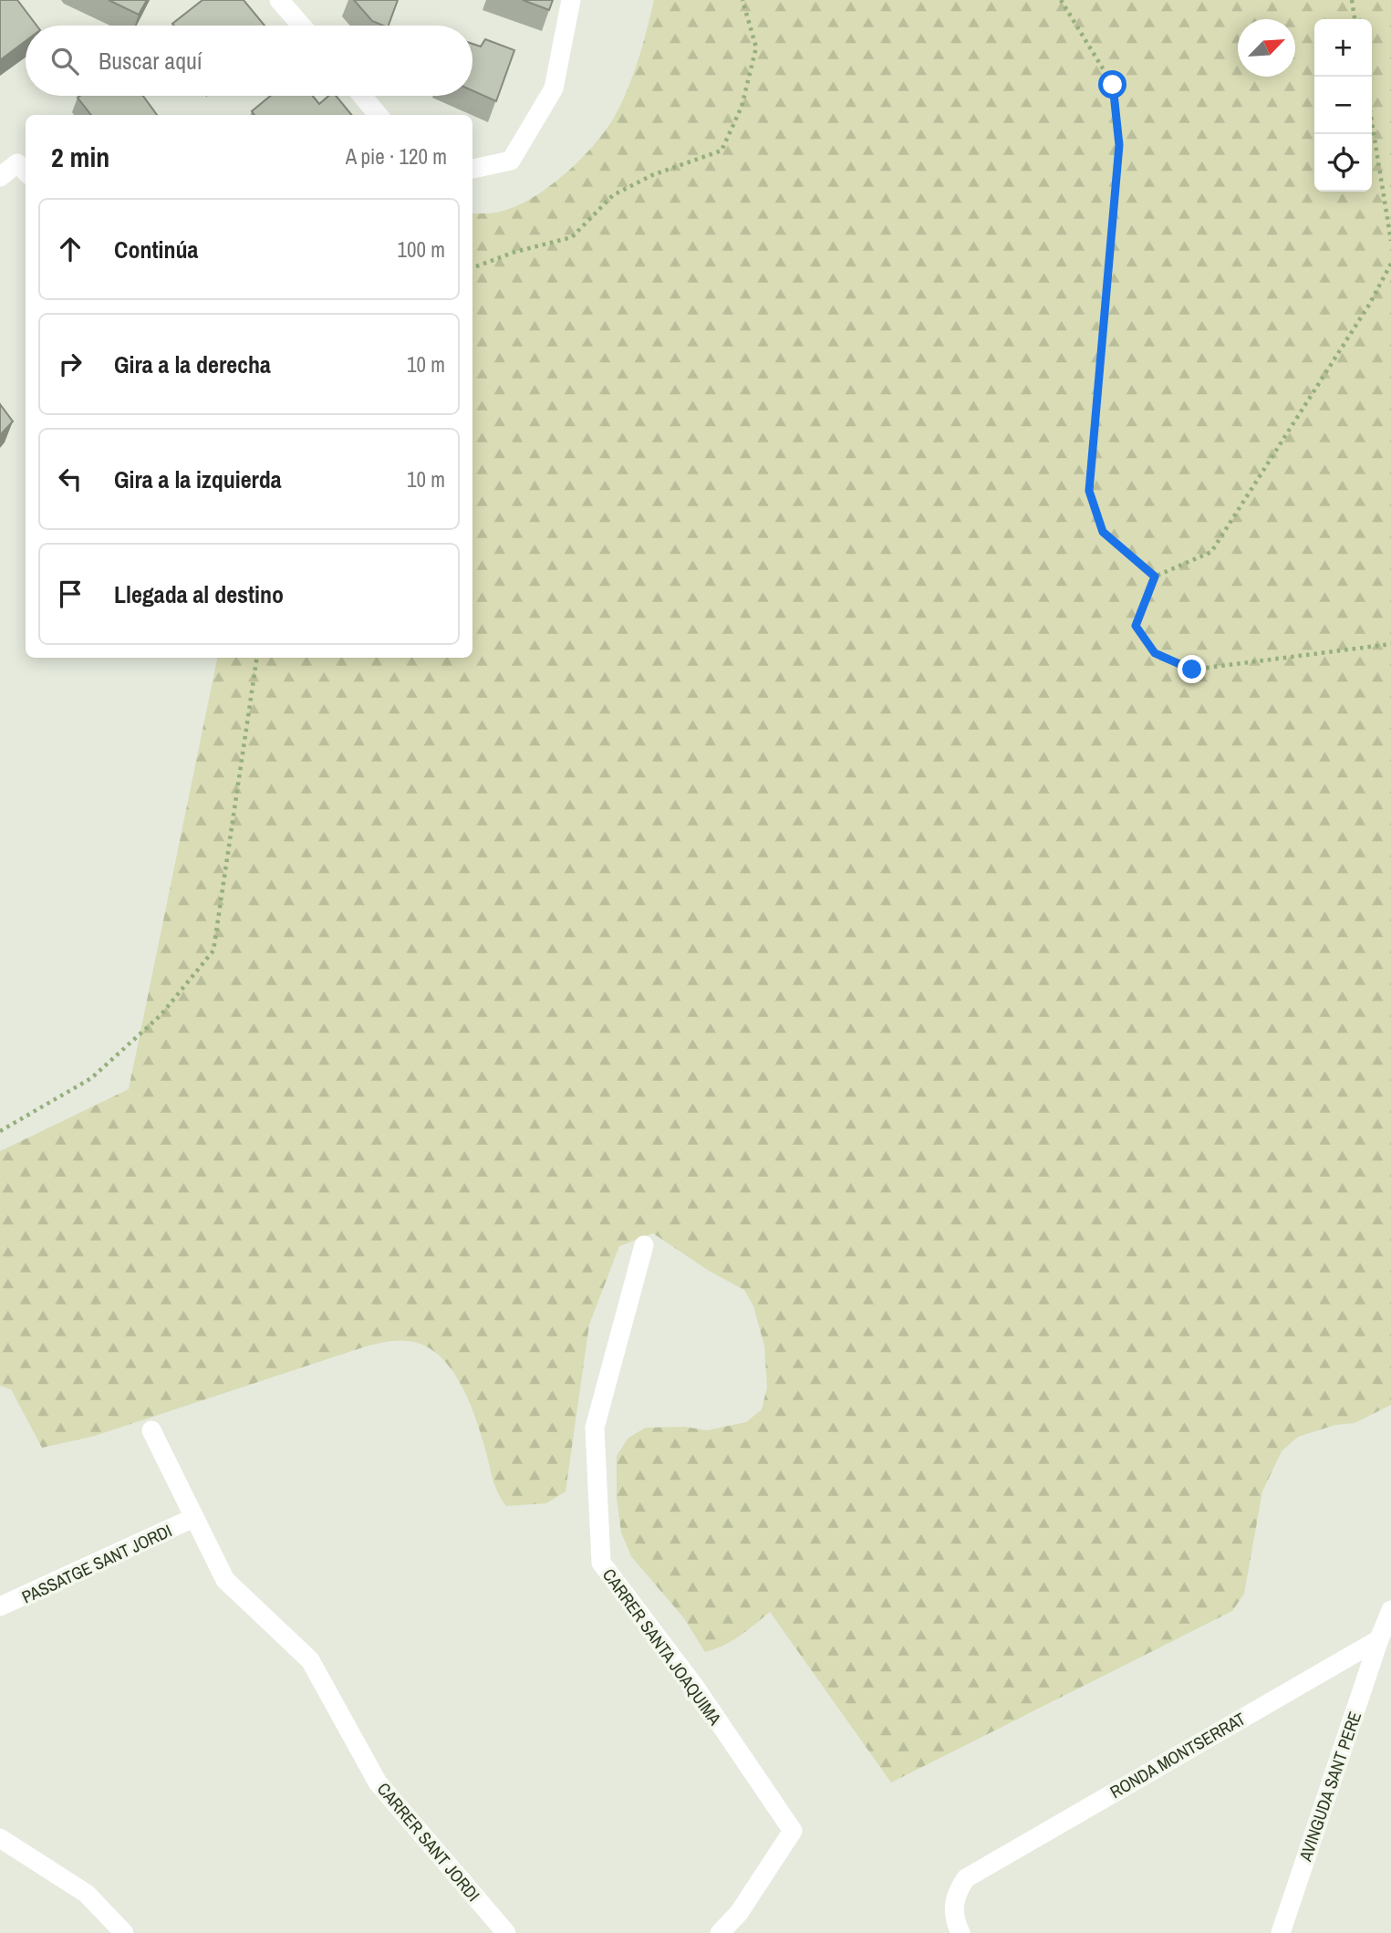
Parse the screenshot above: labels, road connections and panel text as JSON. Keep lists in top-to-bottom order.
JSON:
{
  "streets": {
    "street": [
      "PASSATGE SANT JORDI",
      "CARRER SANTA JOAQUIMA",
      "RONDA MONTSERRAT",
      "AVINGUDA SANT PERE",
      "CARRER SANT JORDI"
    ]
  },
  "crossings": [
    ["PASSATGE SANT JORDI", "CARRER SANT JORDI"],
    ["RONDA MONTSERRAT", "AVINGUDA SANT PERE"]
  ],
  "north": "top right",
  "page": {
    "map_buttons": ["+", "−"],
    "search": "Buscar aquí",
    "heading": ["2 min", "A pie · 120 m"],
    "list": [
      ["Continúa", "100 m"],
      ["Gira a la derecha", "10 m"],
      ["Gira a la izquierda", "10 m"],
      "Llegada al destino"
    ]
  }
}
